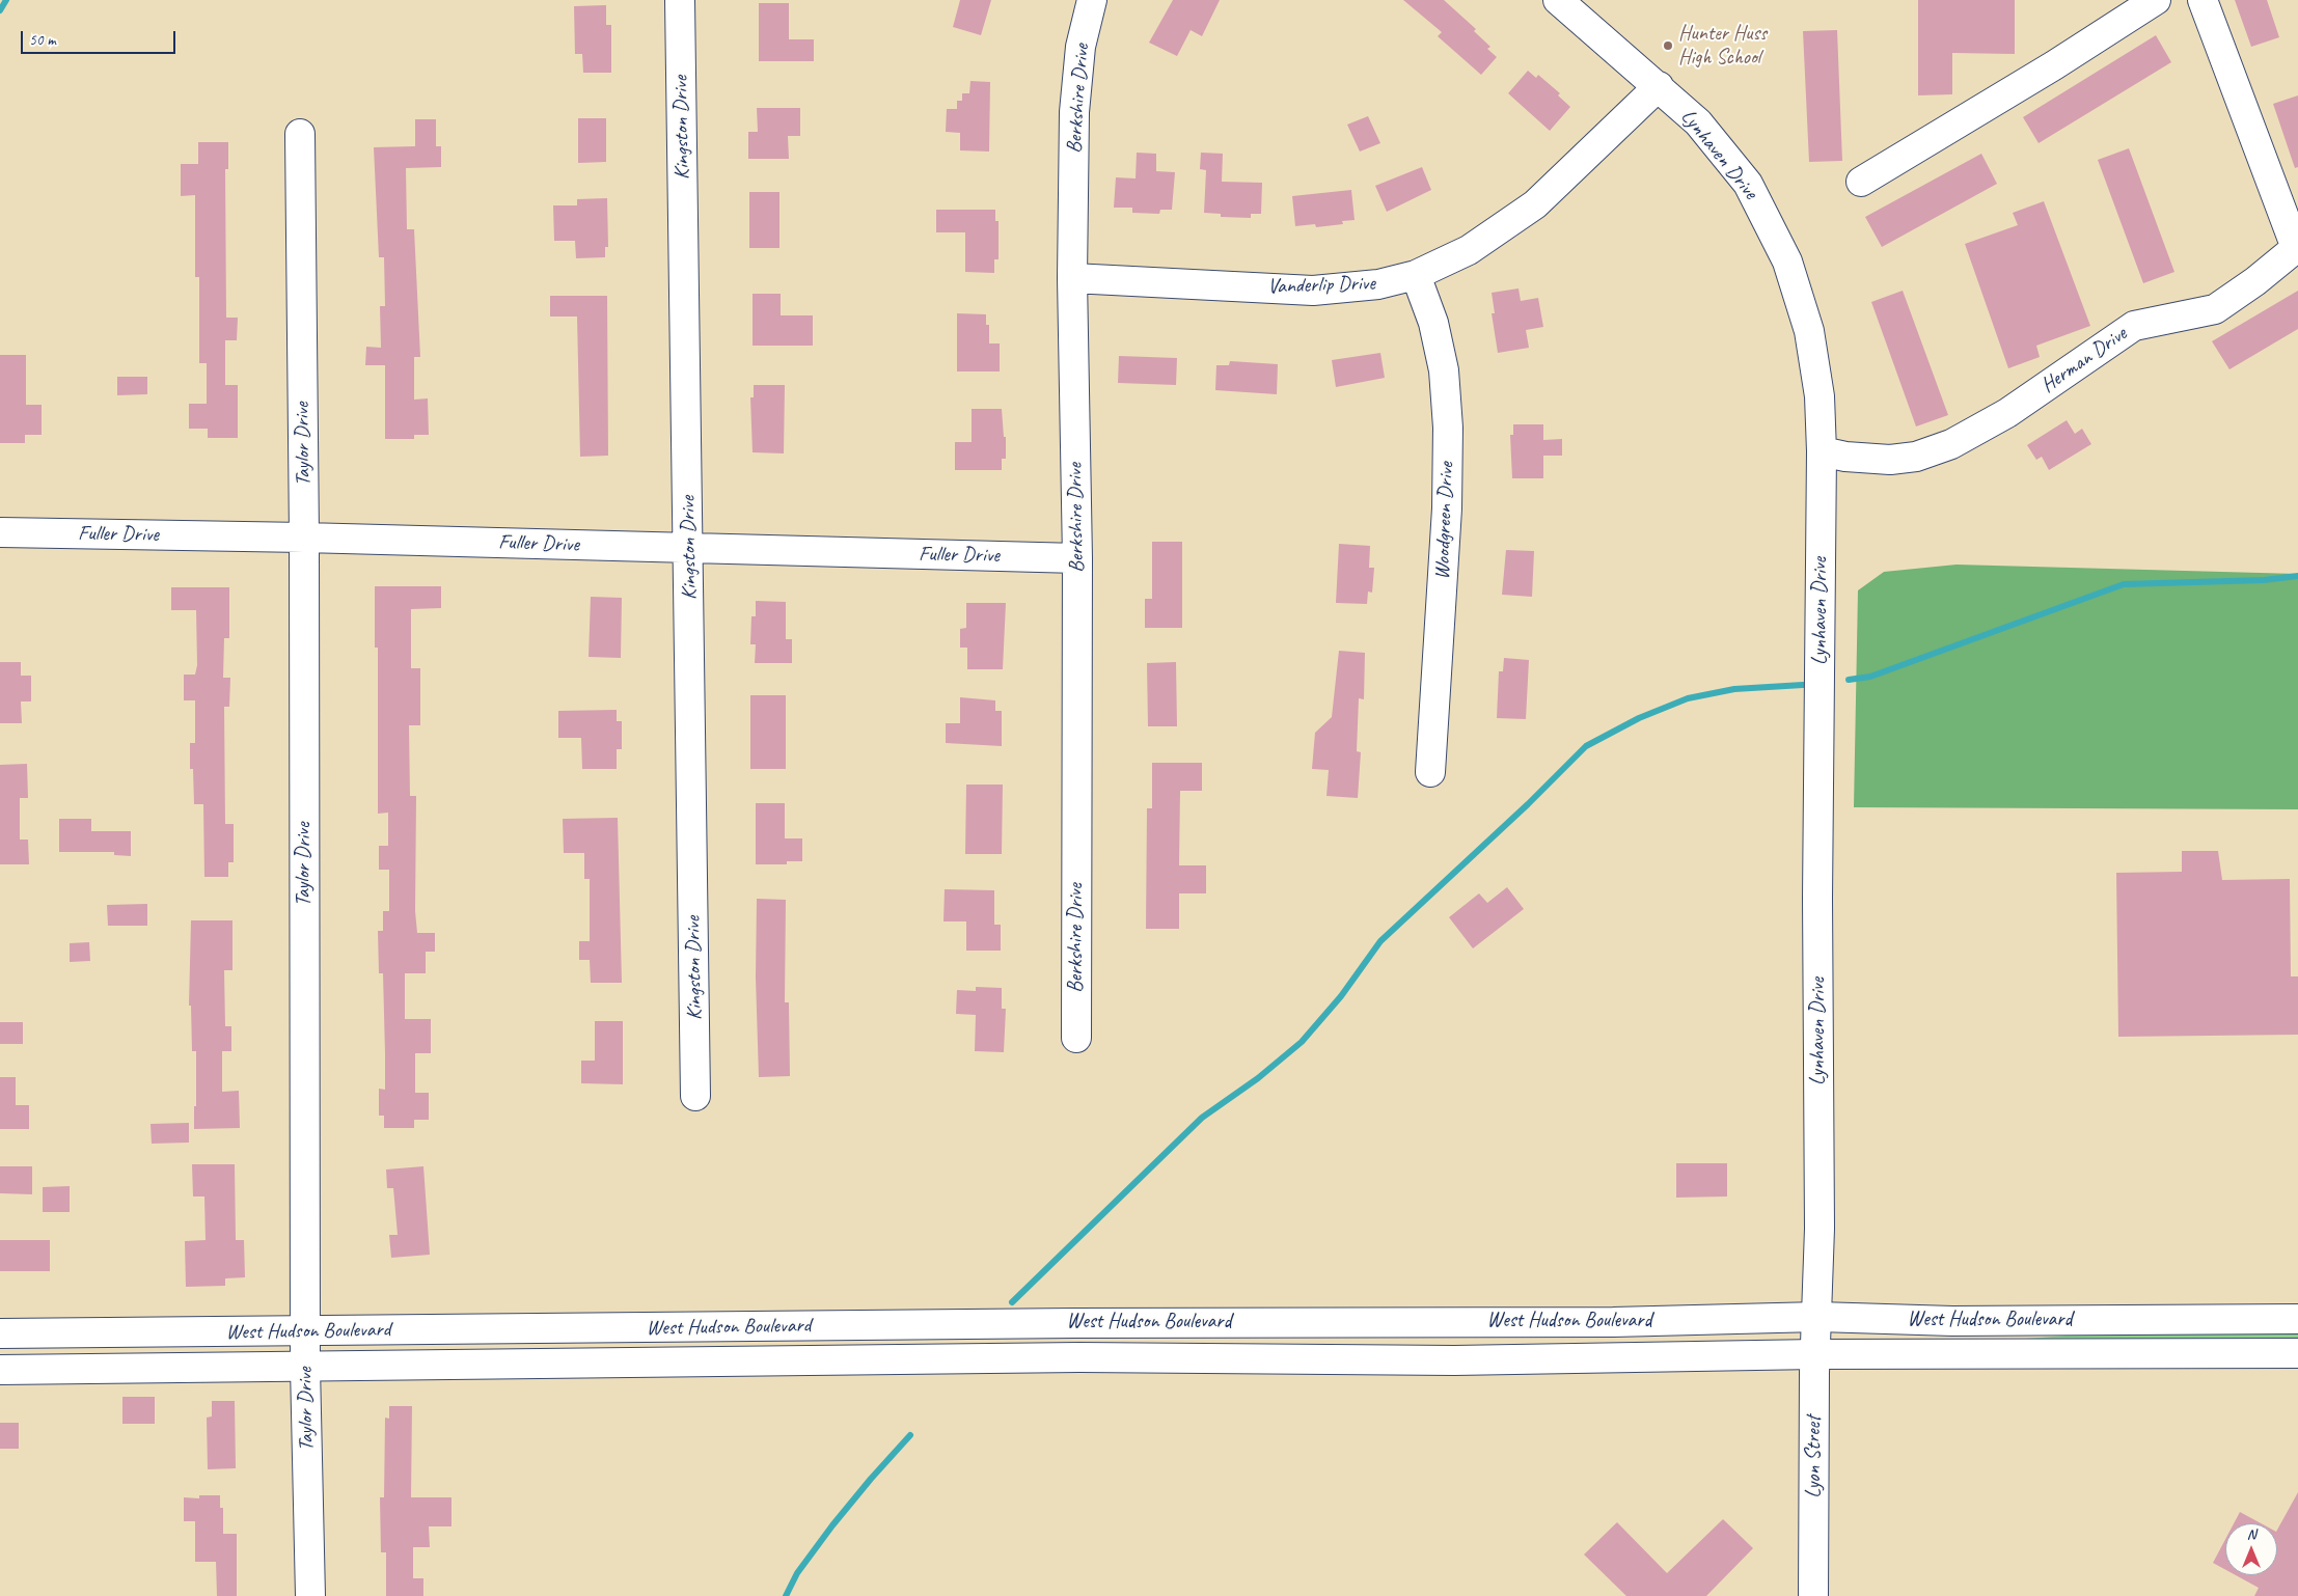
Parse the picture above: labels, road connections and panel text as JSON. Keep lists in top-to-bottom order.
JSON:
{
  "streets": {
    "street": [
      "Berkshire Drive",
      "Kingston Drive",
      "Lynhaven Drive",
      "Vanderlip Drive",
      "Herman Drive",
      "Taylor Drive",
      "Woodgreen Drive",
      "Fuller Drive",
      "West Hudson Boulevard",
      "Lyon Street"
    ]
  },
  "crossings": [
    ["Berkshire Drive", "Vanderlip Drive"],
    ["Berkshire Drive", "Fuller Drive"],
    ["Kingston Drive", "Fuller Drive"],
    ["Lynhaven Drive", "Vanderlip Drive"],
    ["Lynhaven Drive", "Herman Drive"],
    ["Lynhaven Drive", "West Hudson Boulevard"],
    ["Lynhaven Drive", "Lyon Street"],
    ["Vanderlip Drive", "Woodgreen Drive"],
    ["Taylor Drive", "Fuller Drive"],
    ["Taylor Drive", "West Hudson Boulevard"],
    ["West Hudson Boulevard", "Lyon Street"]
  ],
  "places": ["Hunter Huss High School"],
  "scale_bar": "50 m",
  "north": "top"
}
